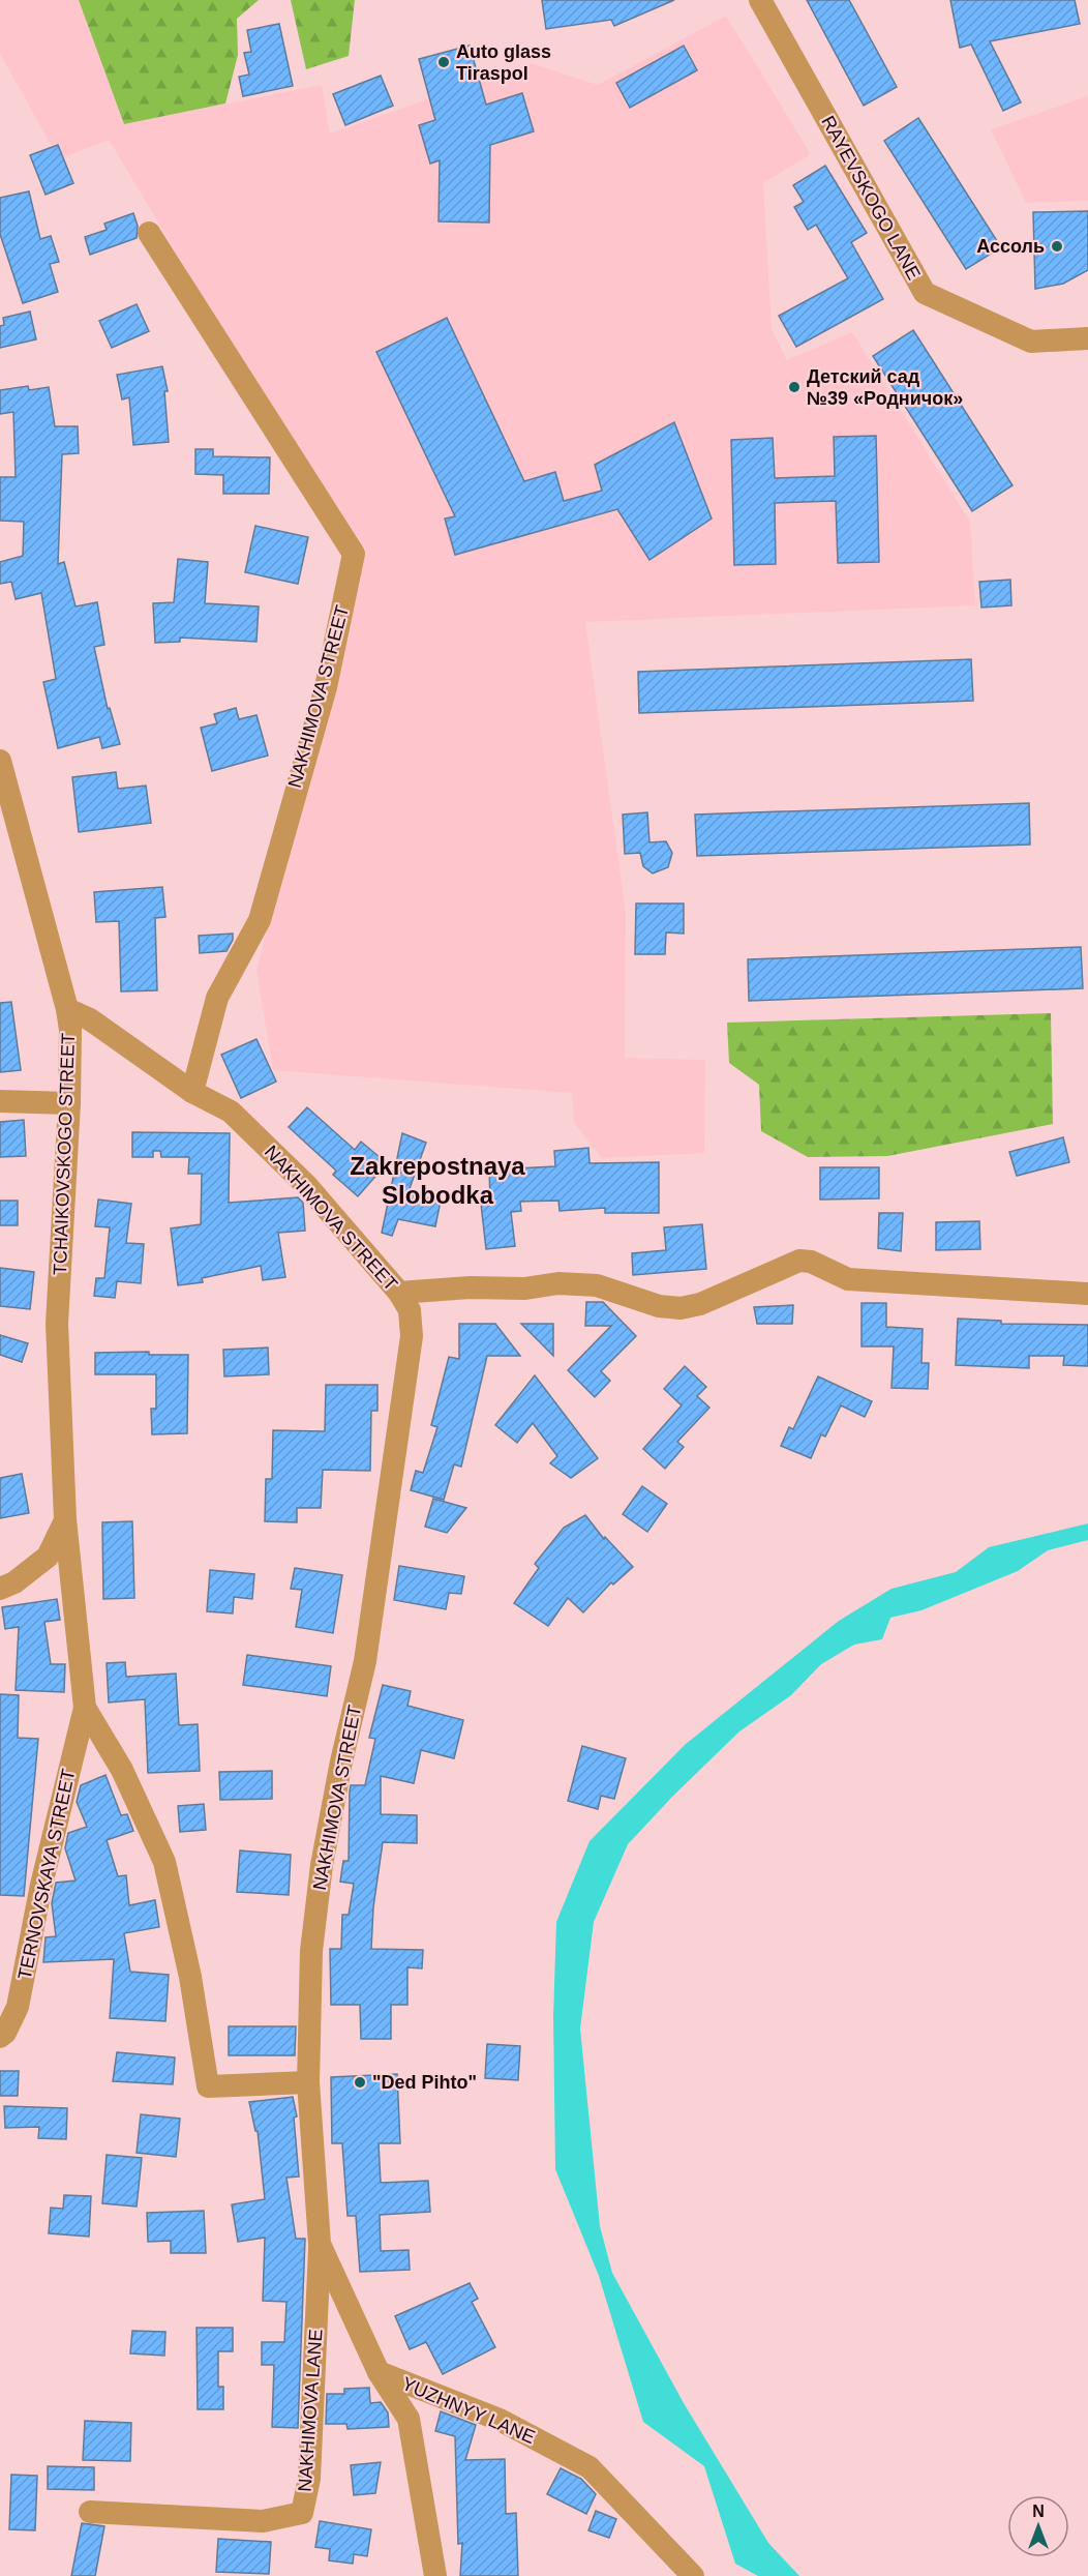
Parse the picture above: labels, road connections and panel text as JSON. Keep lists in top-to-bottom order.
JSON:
{
  "streets": {
    "street": [
      "RAYEVSKOGO LANE",
      "NAKHIMOVA STREET",
      "TCHAIKOVSKOGO STREET",
      "TERNOVSKAYA STREET",
      "NAKHIMOVA LANE",
      "YUZHNYY LANE"
    ]
  },
  "crossings": [
    ["NAKHIMOVA STREET", "TCHAIKOVSKOGO STREET"],
    ["NAKHIMOVA STREET", "NAKHIMOVA LANE"],
    ["NAKHIMOVA STREET", "YUZHNYY LANE"],
    ["TCHAIKOVSKOGO STREET", "TERNOVSKAYA STREET"]
  ],
  "districts": ["Zakrepostnaya Slobodka"],
  "places": [
    "Auto glass Tiraspol",
    "Ассоль",
    "Детский сад №39 «Родничок»",
    "\"Ded Pihto\""
  ],
  "north": "top"
}
